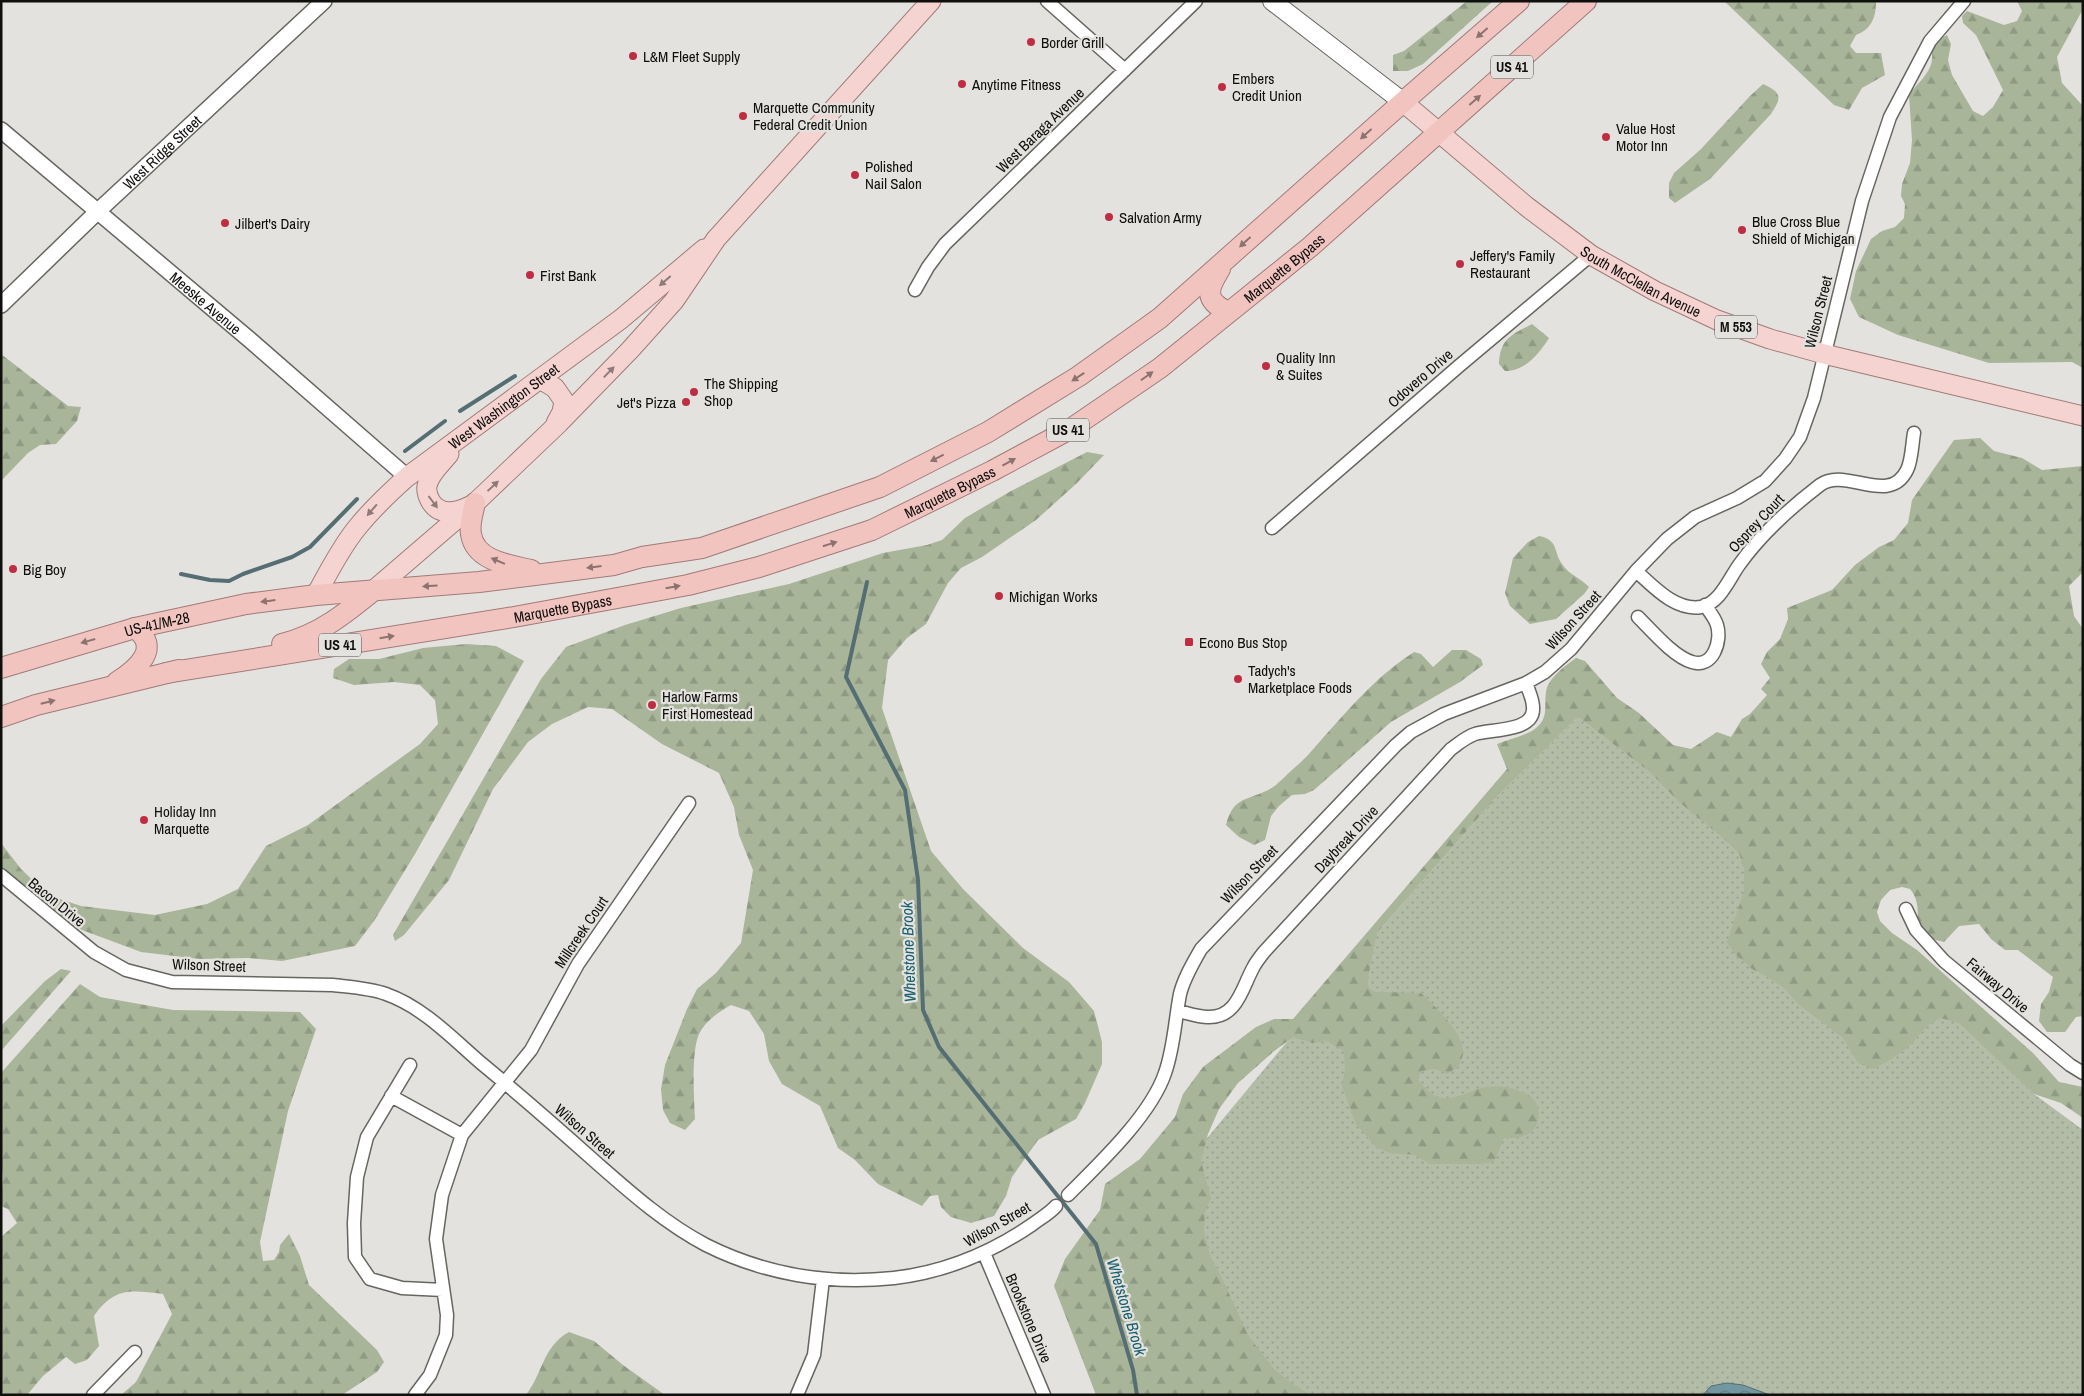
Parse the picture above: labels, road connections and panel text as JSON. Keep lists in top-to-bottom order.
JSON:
{
  "streets": {
    "highway": ["US 41", "Marquette Bypass", "US-41/M-28"],
    "main road": ["South McClellan Avenue", "M 553", "West Washington Street"],
    "street": [
      "West Baraga Avenue",
      "West Ridge Street",
      "Meeske Avenue",
      "Wilson Street",
      "Odovero Drive",
      "Osprey Court",
      "Daybreak Drive",
      "Bacon Drive",
      "Millcreek Court",
      "Fairway Drive",
      "Brookstone Drive"
    ]
  },
  "crossings": [
    ["US 41", "Marquette Bypass"],
    ["US 41", "South McClellan Avenue"],
    ["US 41", "West Washington Street"],
    ["US 41", "US-41/M-28"],
    ["West Ridge Street", "Meeske Avenue"],
    ["Marquette Bypass", "South McClellan Avenue"],
    ["South McClellan Avenue", "Wilson Street"],
    ["South McClellan Avenue", "Odovero Drive"],
    ["Meeske Avenue", "West Washington Street"],
    ["Wilson Street", "Daybreak Drive"],
    ["Wilson Street", "Bacon Drive"],
    ["Wilson Street", "Millcreek Court"],
    ["Wilson Street", "Brookstone Drive"],
    ["West Washington Street", "US-41/M-28"]
  ],
  "water": ["Whetstone Brook"],
  "places": {
    "other": [
      "Border Grill",
      "L&M Fleet Supply",
      "Anytime Fitness",
      "Embers Credit Union",
      "Marquette Community Federal Credit Union",
      "Value Host Motor Inn",
      "Polished Nail Salon",
      "Salvation Army",
      "Jilbert's Dairy",
      "Blue Cross Blue Shield of Michigan",
      "Jeffery's Family Restaurant",
      "First Bank",
      "Quality Inn & Suites",
      "The Shipping Shop",
      "Jet's Pizza",
      "Big Boy",
      "Michigan Works",
      "Tadych's Marketplace Foods",
      "Harlow Farms First Homestead",
      "Holiday Inn Marquette"
    ],
    "transit": ["Econo Bus Stop"]
  }
}
